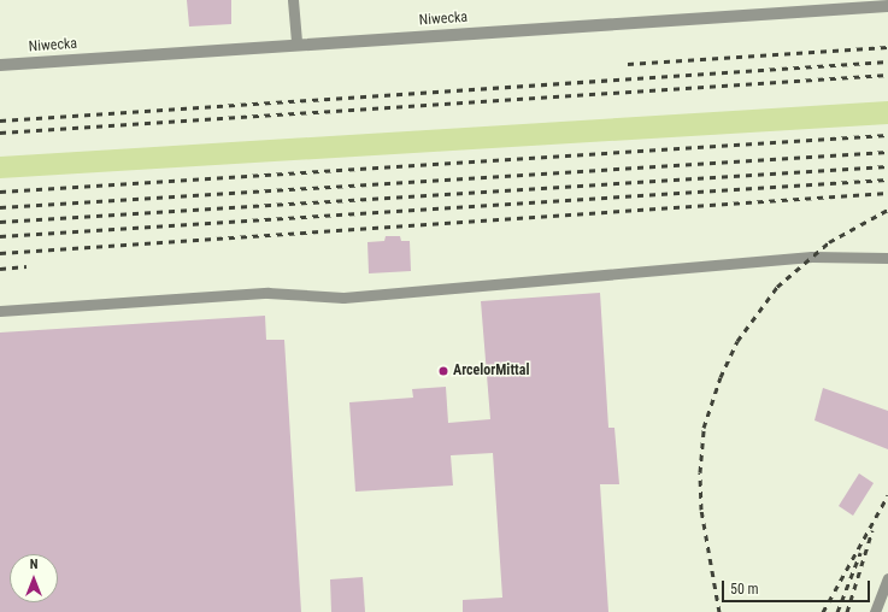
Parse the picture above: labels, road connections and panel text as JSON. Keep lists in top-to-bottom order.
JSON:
{
  "streets": {
    "street": ["Niwecka"]
  },
  "places": ["ArcelorMittal"],
  "scale_bar": "50 m",
  "north": "top"
}
